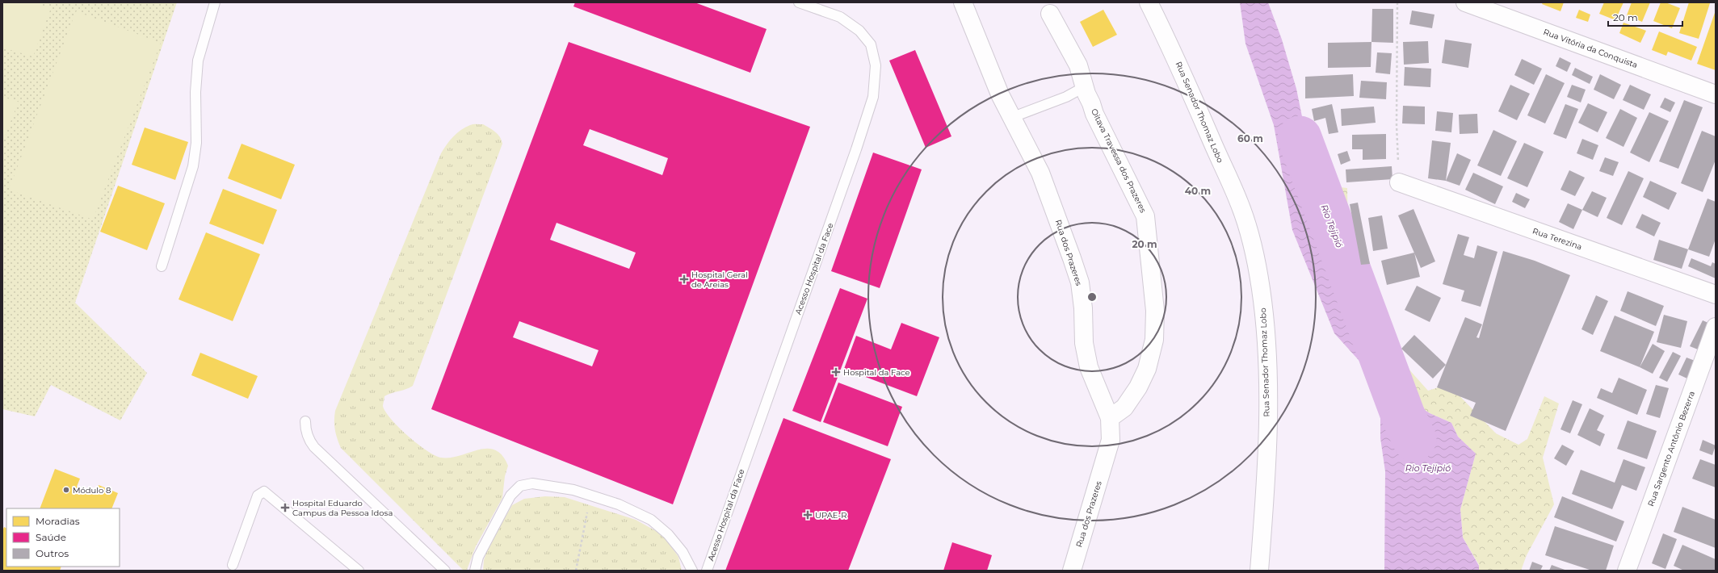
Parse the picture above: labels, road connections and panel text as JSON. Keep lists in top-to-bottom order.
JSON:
{
  "streets": {
    "street": [
      "Rua Vitória da Conquista",
      "Rua Senador Thomaz Lobo",
      "Oitava Travessa dos Prazeres",
      "Rua Terezina",
      "Rua dos Prazeres",
      "Rua Sargento Antônio Bezerra"
    ],
    "lane": ["Acesso Hospital da Face"]
  },
  "crossings": [
    ["Oitava Travessa dos Prazeres", "Rua dos Prazeres"]
  ],
  "water": ["Rio Tejipió"],
  "places": {
    "health": [
      "Hospital Geral de Areias",
      "Hospital da Face",
      "Hospital Eduardo Campus da Pessoa Idosa",
      "UPAE-R"
    ],
    "other": ["Módulo 8"]
  },
  "legend": ["Moradias", "Saúde", "Outros"],
  "scale_bar": "20 m",
  "rings": ["60 m", "40 m", "20 m"]
}
